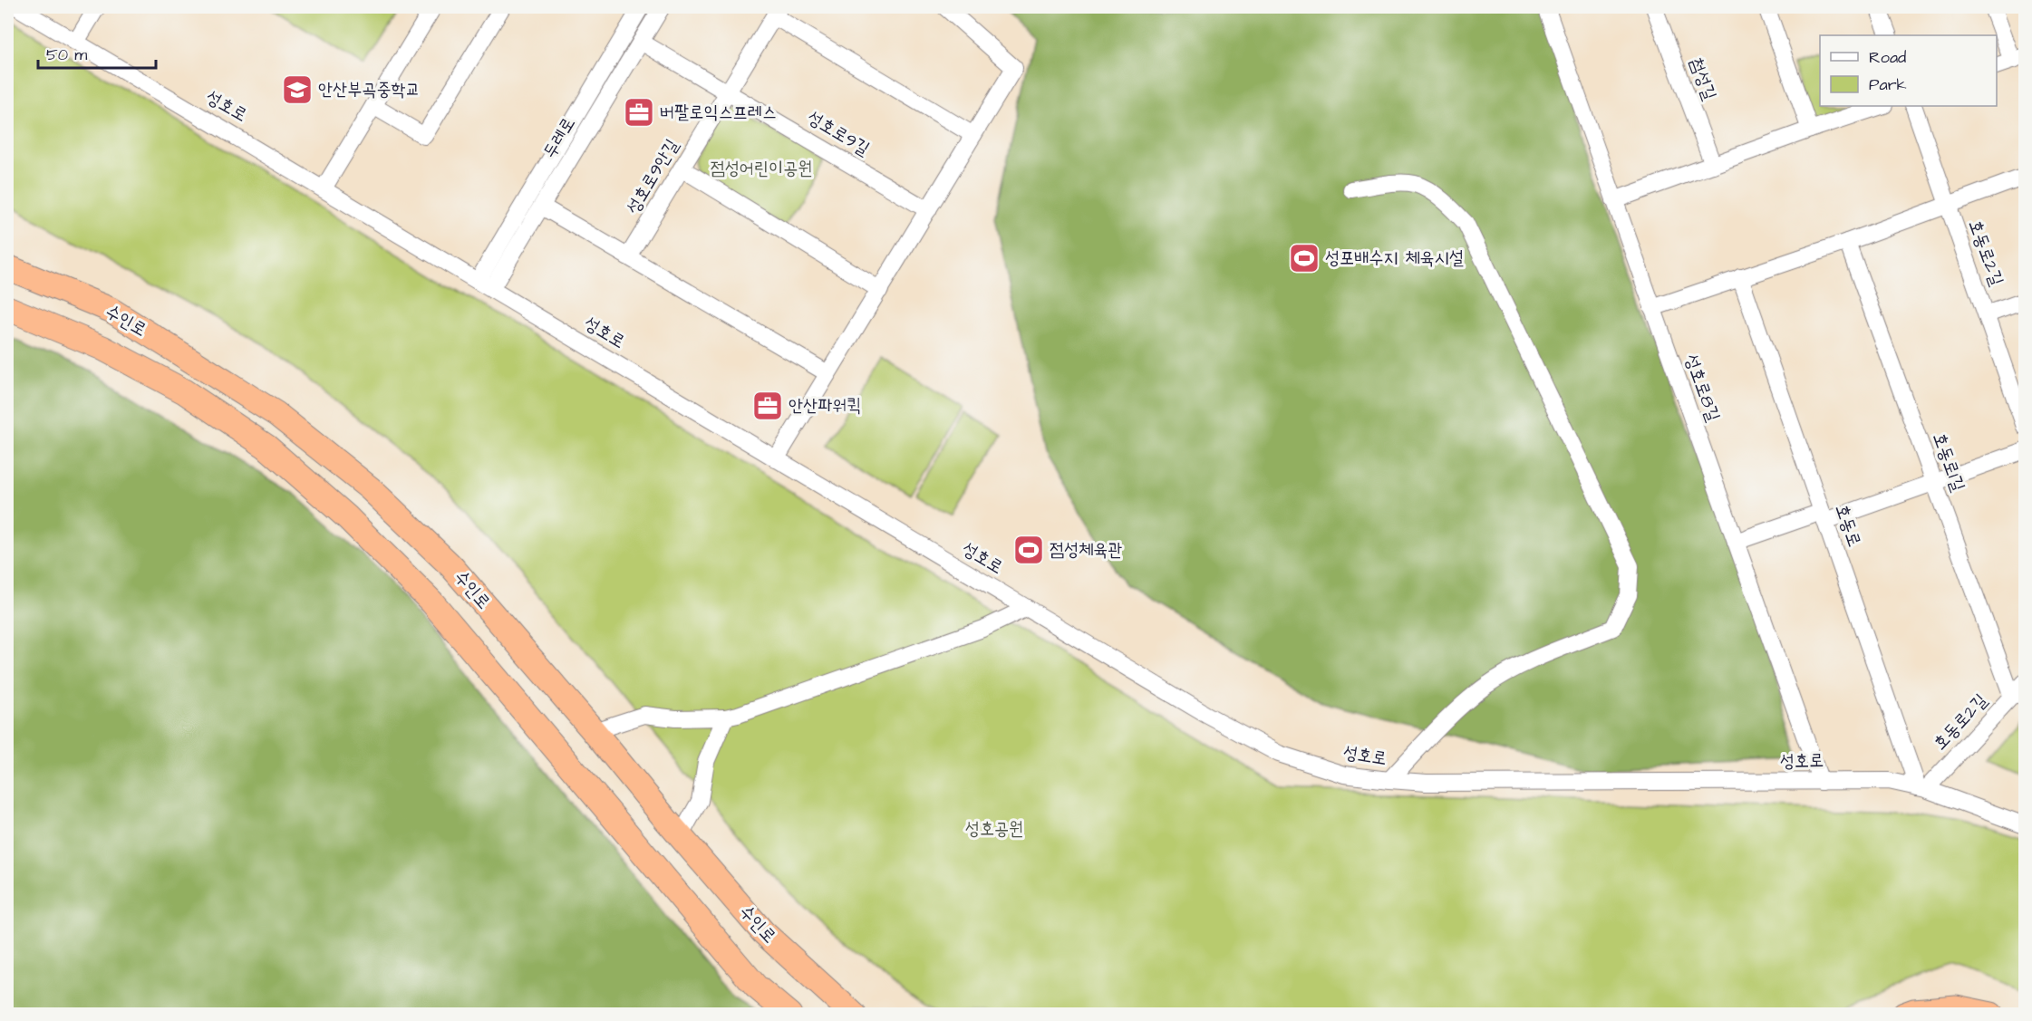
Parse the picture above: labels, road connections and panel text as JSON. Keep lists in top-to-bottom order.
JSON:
{
  "streets": {
    "highway": ["수인로"],
    "street": [
      "첨성길",
      "성호로",
      "성호로9길",
      "두레로",
      "성호로9안길",
      "호동로2길",
      "성호로8길",
      "호동로1길",
      "호동로"
    ]
  },
  "crossings": [
    ["성호로", "두레로"],
    ["성호로", "호동로2길"],
    ["성호로", "성호로8길"],
    ["성호로", "호동로"],
    ["성호로9길", "두레로"],
    ["성호로9길", "성호로9안길"],
    ["호동로2길", "호동로1길"],
    ["호동로2길", "호동로"]
  ],
  "parks": ["점성어린이공원", "성호공원"],
  "places": {
    "school or university": ["안산부곡중학교"],
    "office": ["버팔로익스프레스", "안산파워퀵"],
    "sports": ["성포배수지 체육시설", "점성체육관"]
  },
  "legend": ["Road", "Park"],
  "scale_bar": "50 m"
}
